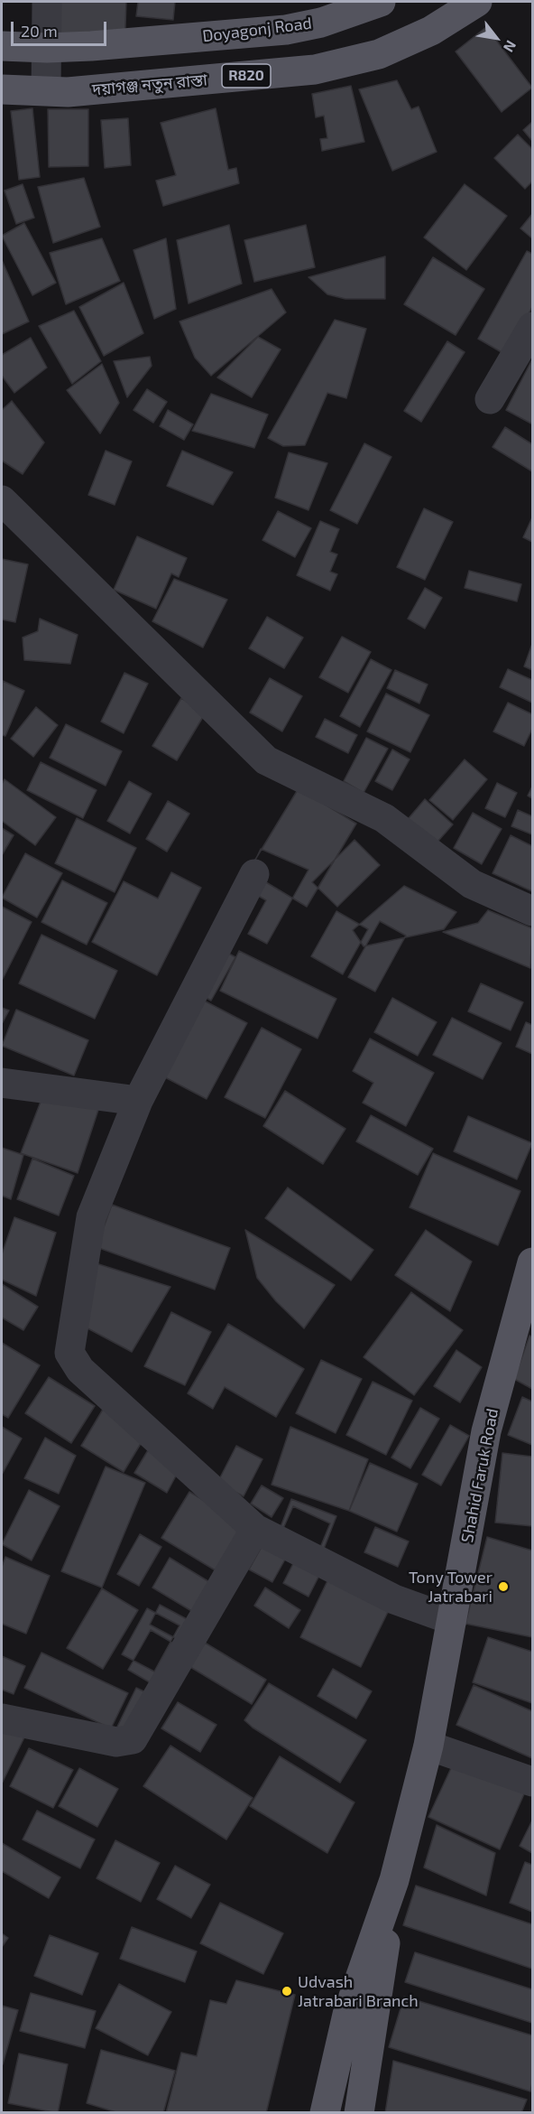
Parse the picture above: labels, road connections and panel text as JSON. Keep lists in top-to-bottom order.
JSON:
{
  "streets": {
    "main road": [
      "Doyagonj Road",
      "R820",
      "দয়াগঞ্জ নতুন রাস্তা",
      "Shahid Faruk Road"
    ]
  },
  "places": ["Tony Tower Jatrabari", "Udvash Jatrabari Branch"],
  "scale_bar": "20 m",
  "north": "bottom right"
}
